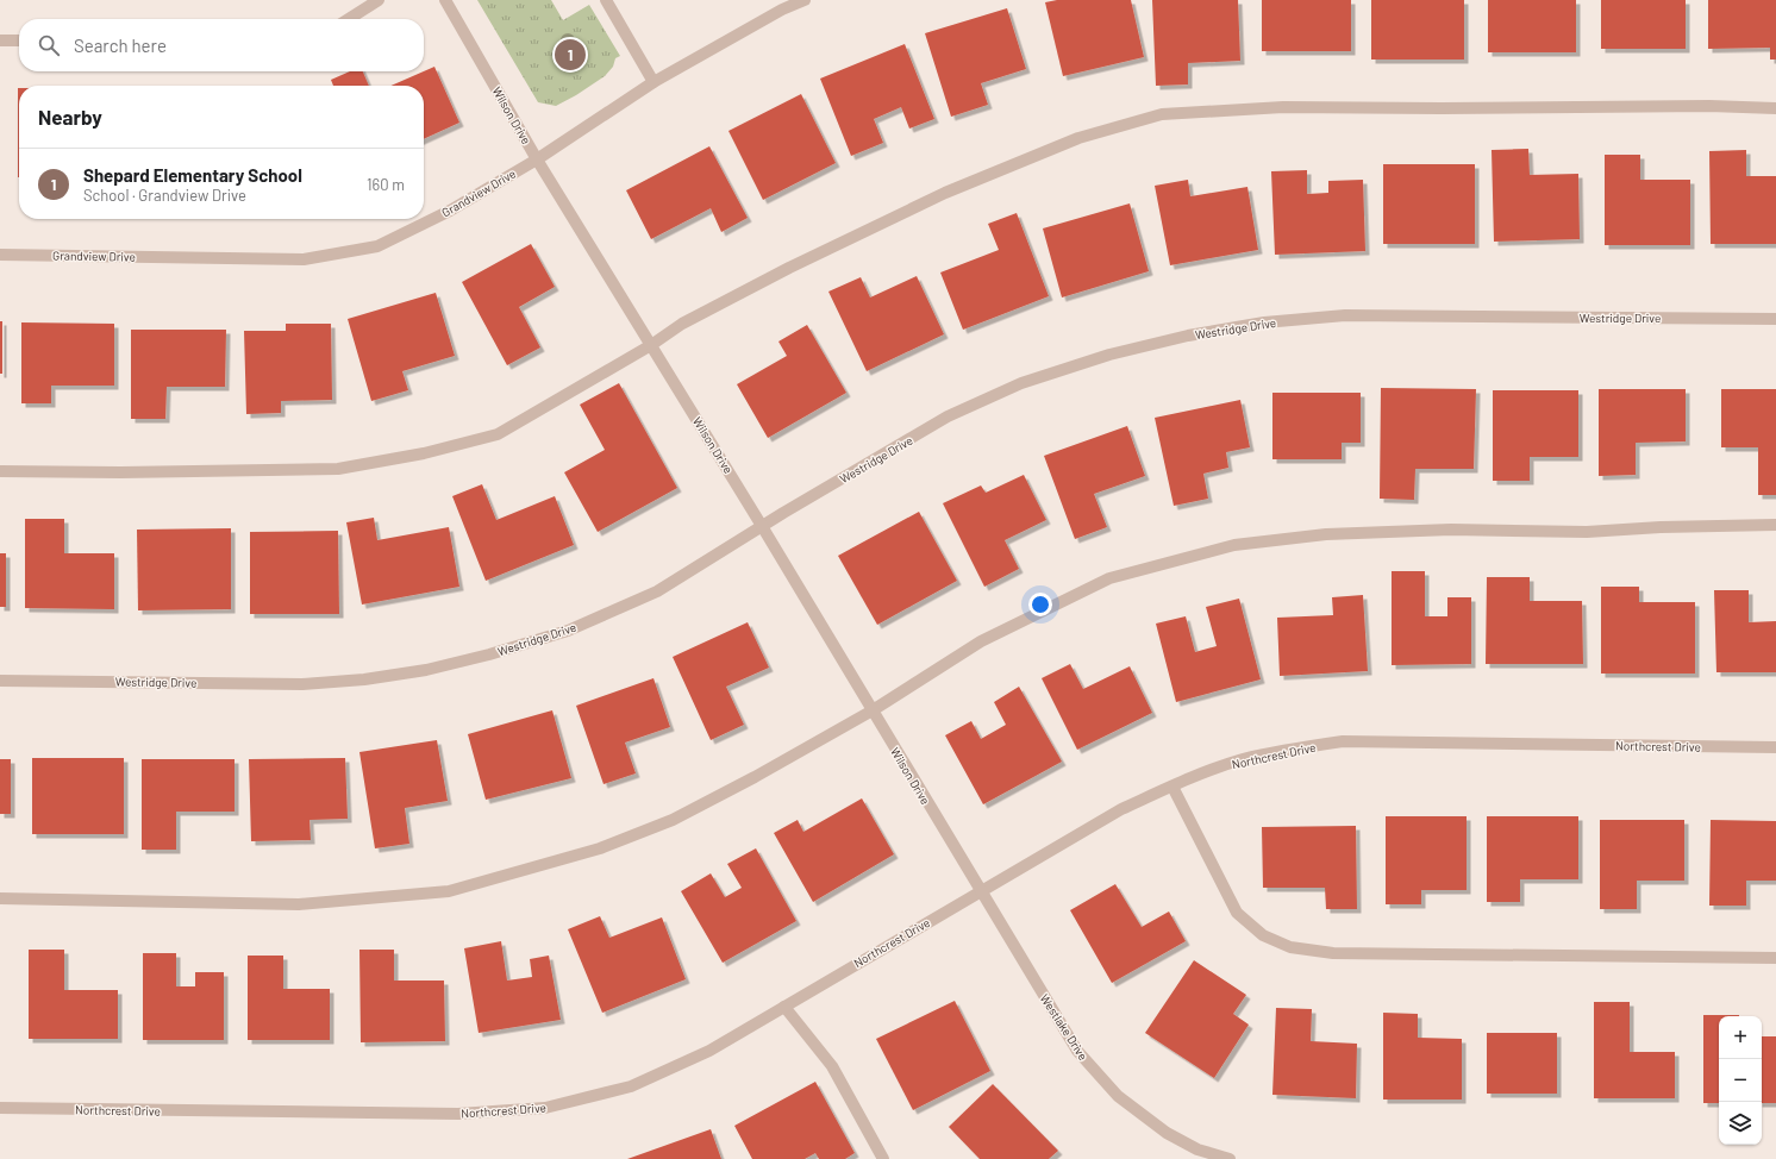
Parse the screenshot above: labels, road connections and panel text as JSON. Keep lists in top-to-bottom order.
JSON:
{
  "streets": {
    "street": [
      "Wilson Drive",
      "Grandview Drive",
      "Westridge Drive",
      "Northcrest Drive",
      "Westlake Drive"
    ]
  },
  "crossings": [
    ["Wilson Drive", "Grandview Drive"],
    ["Wilson Drive", "Westridge Drive"],
    ["Wilson Drive", "Northcrest Drive"],
    ["Wilson Drive", "Westlake Drive"],
    ["Northcrest Drive", "Westlake Drive"]
  ],
  "page": {
    "search": "Search here",
    "pins": "1",
    "heading": "Nearby",
    "list": [
      {
        "mark": "1",
        "name": "Shepard Elementary School",
        "note": "School · Grandview Drive",
        "value": "160 m"
      }
    ],
    "map_buttons": ["+", "−"]
  }
}
